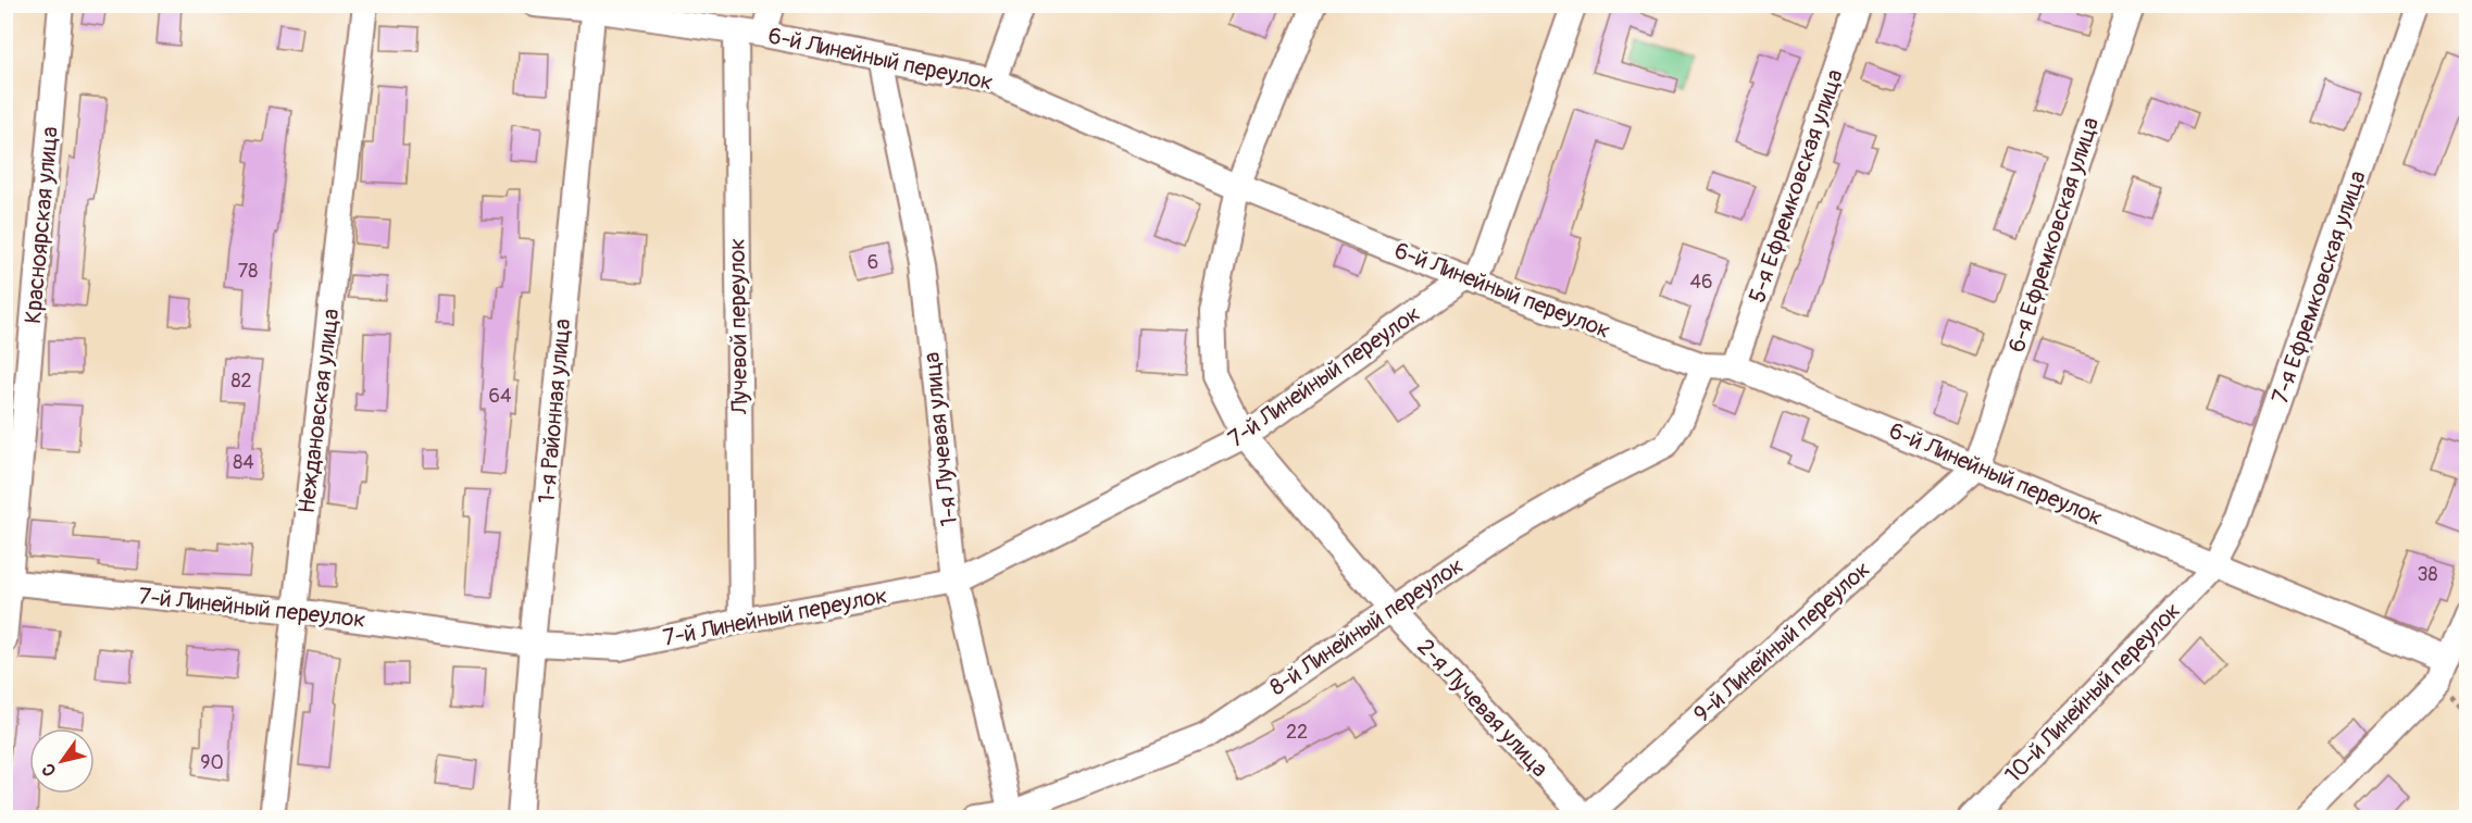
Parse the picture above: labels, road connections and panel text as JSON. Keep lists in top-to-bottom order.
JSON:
{
  "streets": {
    "street": [
      "6-й Линейный переулок",
      "5-я Ефремковская улица",
      "Красноярская улица",
      "6-я Ефремковская улица",
      "7-я Ефремковская улица",
      "Лучевой переулок",
      "7-й Линейный переулок",
      "Неждановская улица",
      "1-я Районная улица",
      "1-я Лучевая улица",
      "8-й Линейный переулок",
      "9-й Линейный переулок",
      "10-й Линейный переулок",
      "2-я Лучевая улица"
    ]
  },
  "crossings": [
    ["6-й Линейный переулок", "5-я Ефремковская улица"],
    ["6-й Линейный переулок", "6-я Ефремковская улица"],
    ["6-й Линейный переулок", "7-я Ефремковская улица"],
    ["6-й Линейный переулок", "Лучевой переулок"],
    ["6-й Линейный переулок", "7-й Линейный переулок"],
    ["6-й Линейный переулок", "1-я Районная улица"],
    ["6-й Линейный переулок", "1-я Лучевая улица"],
    ["6-й Линейный переулок", "8-й Линейный переулок"],
    ["6-й Линейный переулок", "9-й Линейный переулок"],
    ["6-й Линейный переулок", "10-й Линейный переулок"],
    ["6-й Линейный переулок", "2-я Лучевая улица"],
    ["Красноярская улица", "7-й Линейный переулок"],
    ["6-я Ефремковская улица", "9-й Линейный переулок"],
    ["7-я Ефремковская улица", "10-й Линейный переулок"],
    ["Лучевой переулок", "7-й Линейный переулок"],
    ["7-й Линейный переулок", "Неждановская улица"],
    ["7-й Линейный переулок", "1-я Районная улица"],
    ["7-й Линейный переулок", "1-я Лучевая улица"],
    ["7-й Линейный переулок", "2-я Лучевая улица"],
    ["1-я Лучевая улица", "8-й Линейный переулок"],
    ["8-й Линейный переулок", "2-я Лучевая улица"],
    ["9-й Линейный переулок", "2-я Лучевая улица"]
  ],
  "house_numbers": [
    "6",
    "78",
    "46",
    "82",
    "64",
    "84",
    "38",
    "22",
    "90"
  ],
  "north": "bottom left"
}
